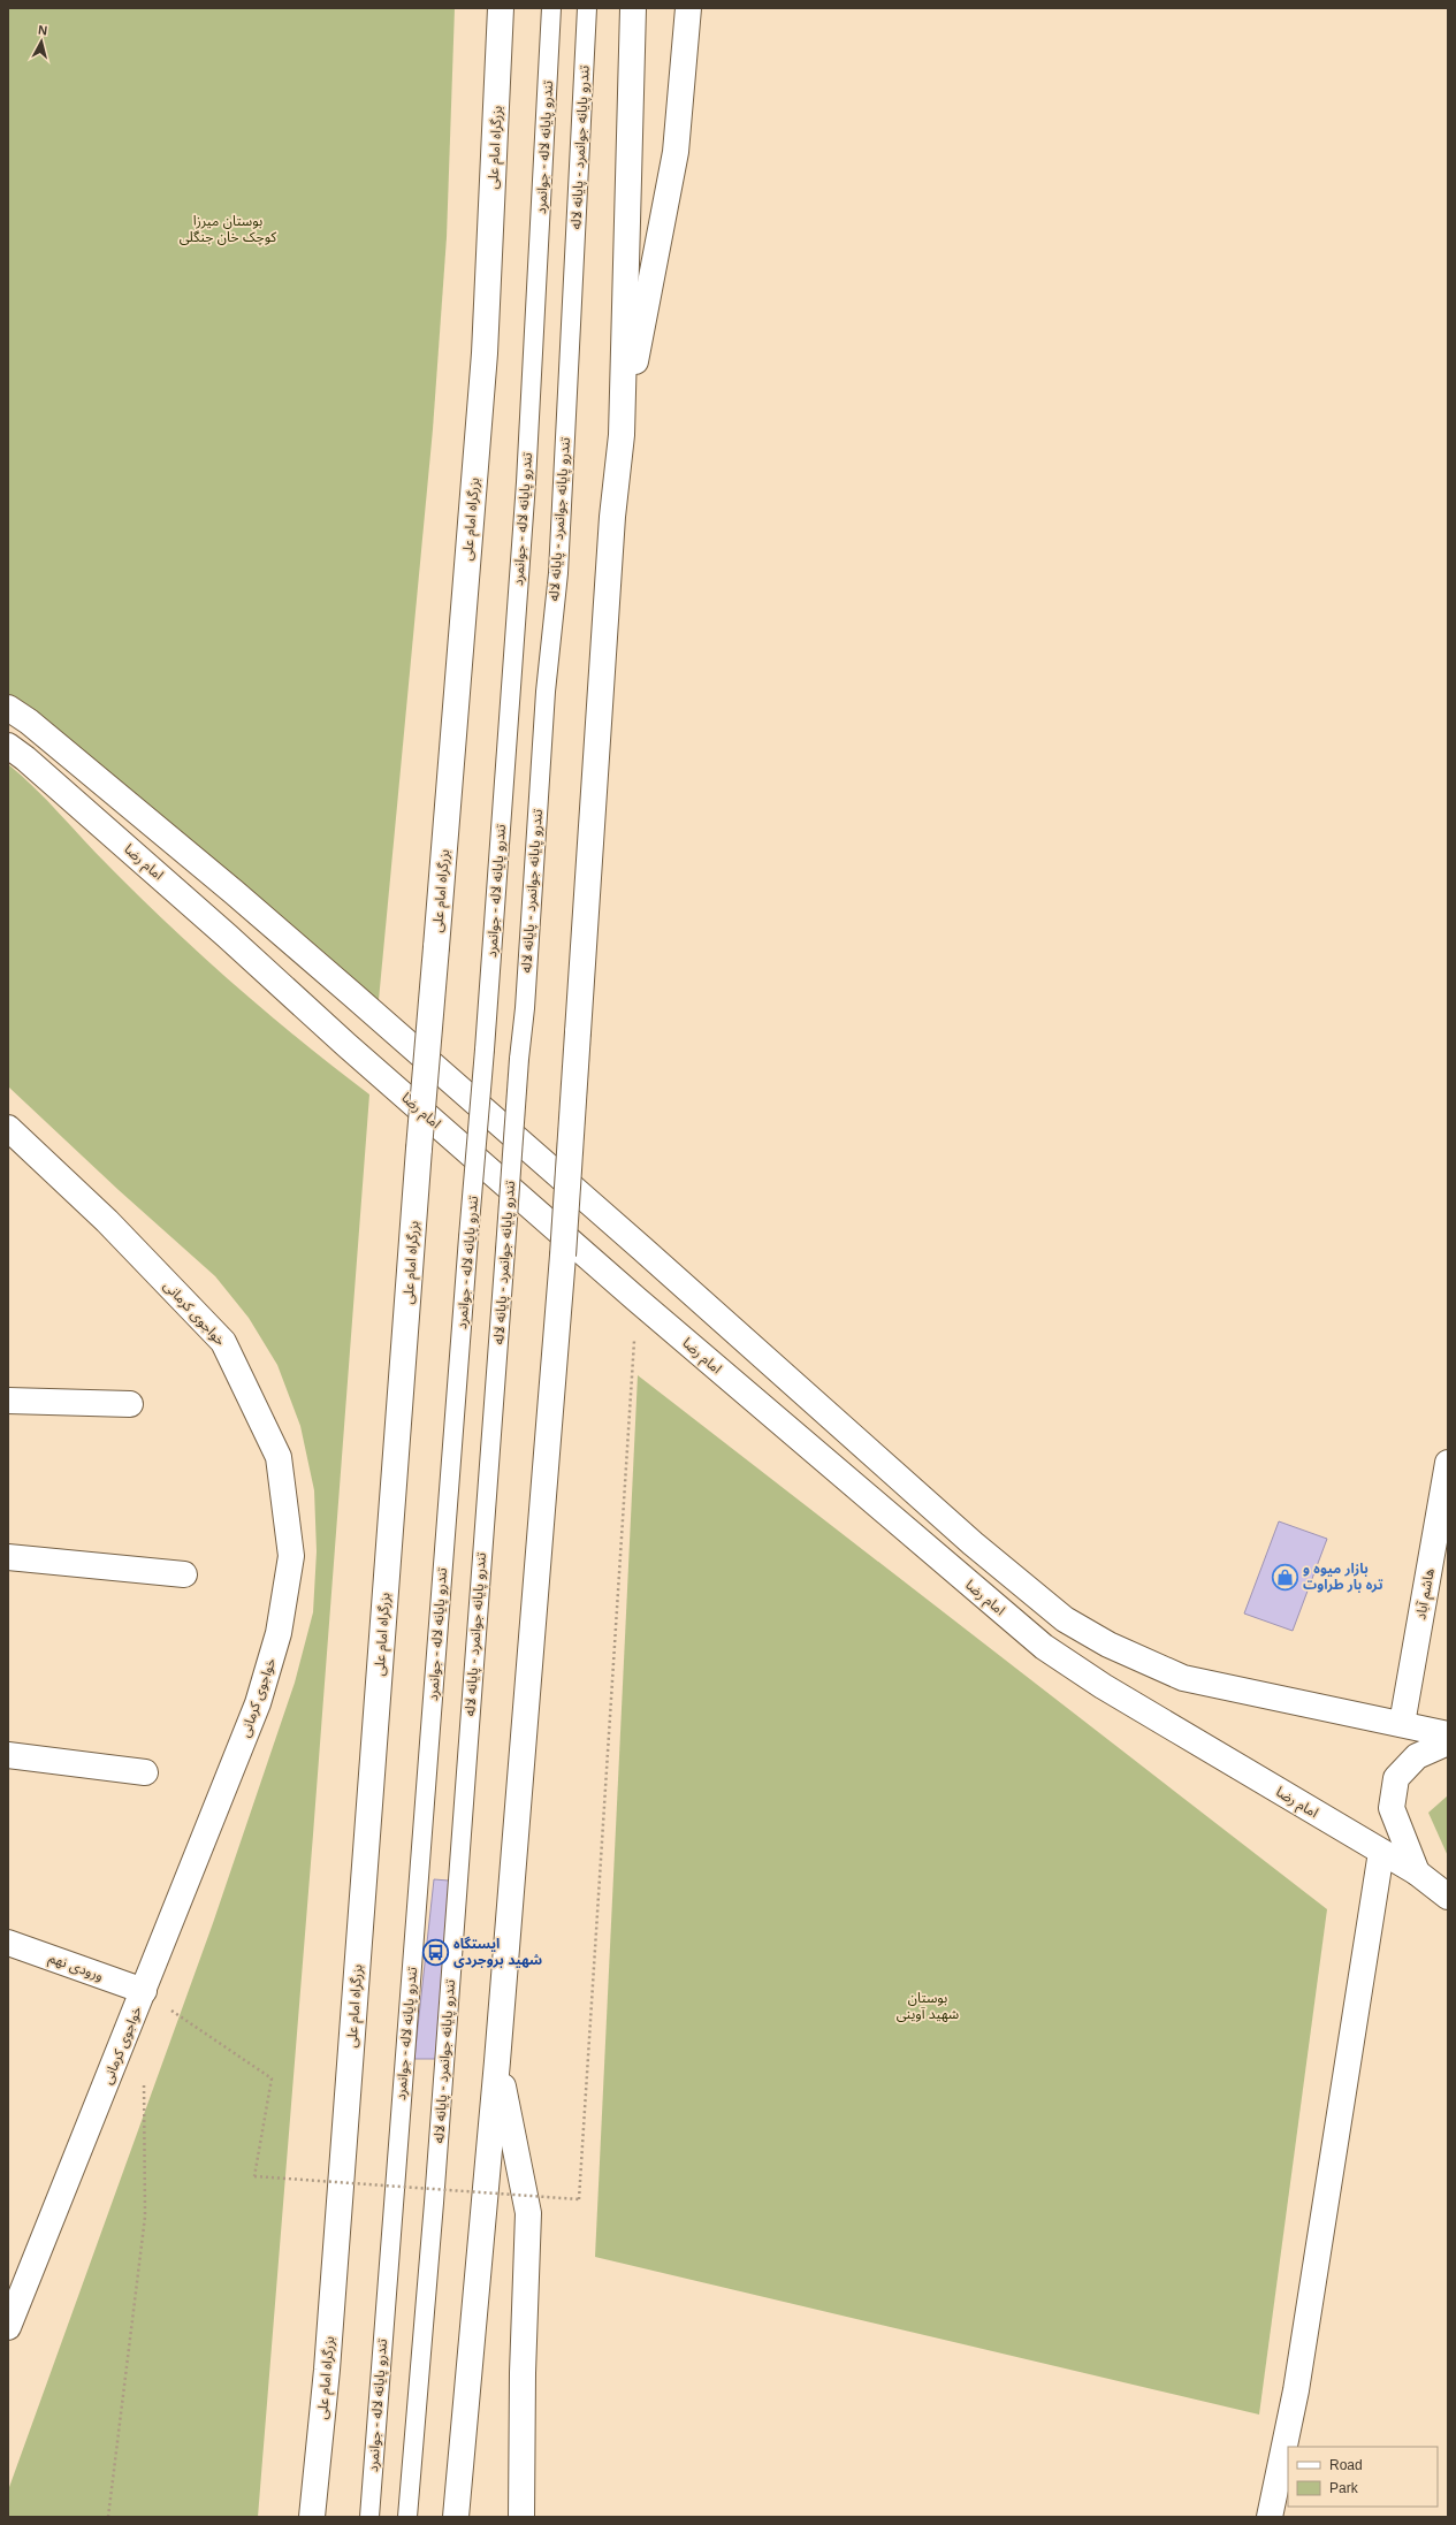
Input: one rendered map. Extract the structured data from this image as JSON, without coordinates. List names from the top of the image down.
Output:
{
  "streets": {
    "main road": [
      "بزرگراه امام علی",
      "امام رضا",
      "خواجوی کرمانی",
      "هاشم آباد",
      "ورودی نهم"
    ],
    "lane": ["تندرو پایانه لاله - جوانمرد", "تندرو پایانه جوانمرد - پایانه لاله"]
  },
  "crossings": [
    ["خواجوی کرمانی", "ورودی نهم"]
  ],
  "parks": ["بوستان میرزا کوچک خان جنگلی", "بوستان شهید آوینی"],
  "places": {
    "shop": ["بازار میوه و تره‌ بار طراوت"],
    "bus stop": ["ایستگاه شهید بروجردی"]
  },
  "legend": ["Road", "Park"],
  "north": "top"
}
